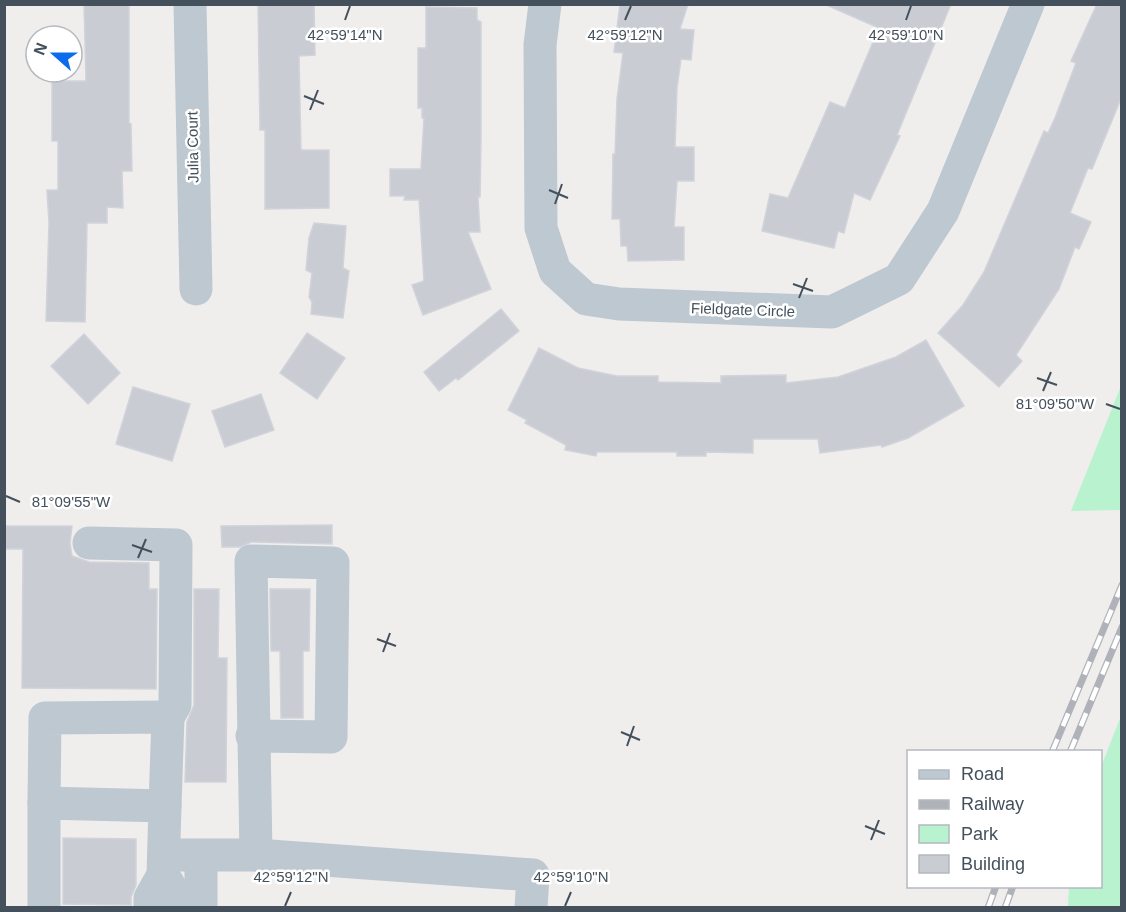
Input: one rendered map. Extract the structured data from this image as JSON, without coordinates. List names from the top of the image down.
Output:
{
  "streets": {
    "street": ["Julia Court", "Fieldgate Circle"]
  },
  "legend": [
    "Road",
    "Railway",
    "Park",
    "Building"
  ],
  "north": "left",
  "coordinates": [
    "42°59'12\"N",
    "42°59'14\"N",
    "42°59'10\"N",
    "81°09'50\"W",
    "81°09'55\"W"
  ]
}
